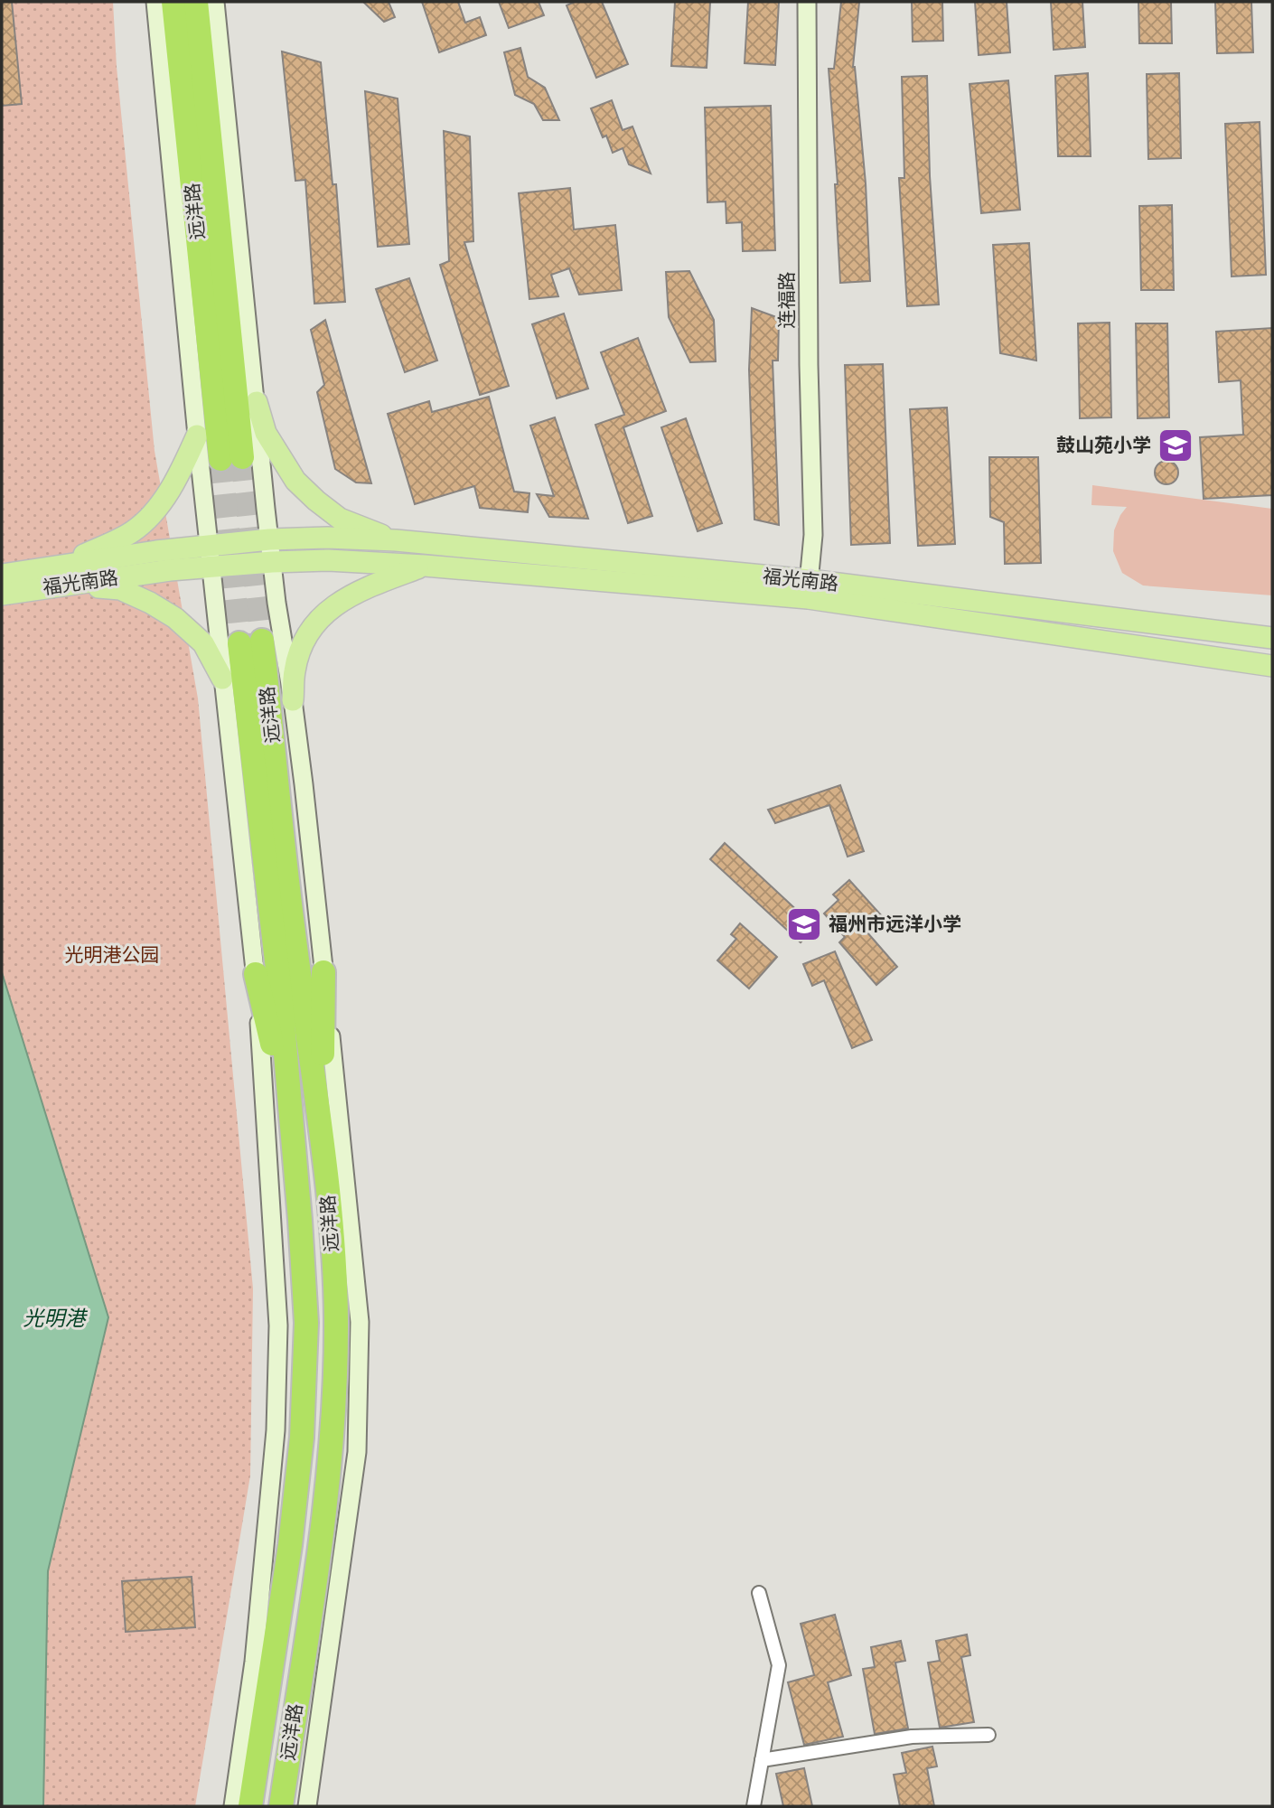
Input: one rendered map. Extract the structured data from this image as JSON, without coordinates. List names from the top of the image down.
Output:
{
  "streets": {
    "highway": ["远洋路"],
    "main road": ["连福路", "福光南路"]
  },
  "crossings": [
    ["连福路", "福光南路"]
  ],
  "water": ["光明港"],
  "parks": ["光明港公园"],
  "places": {
    "school or university": ["鼓山苑小学", "福州市远洋小学"]
  }
}
